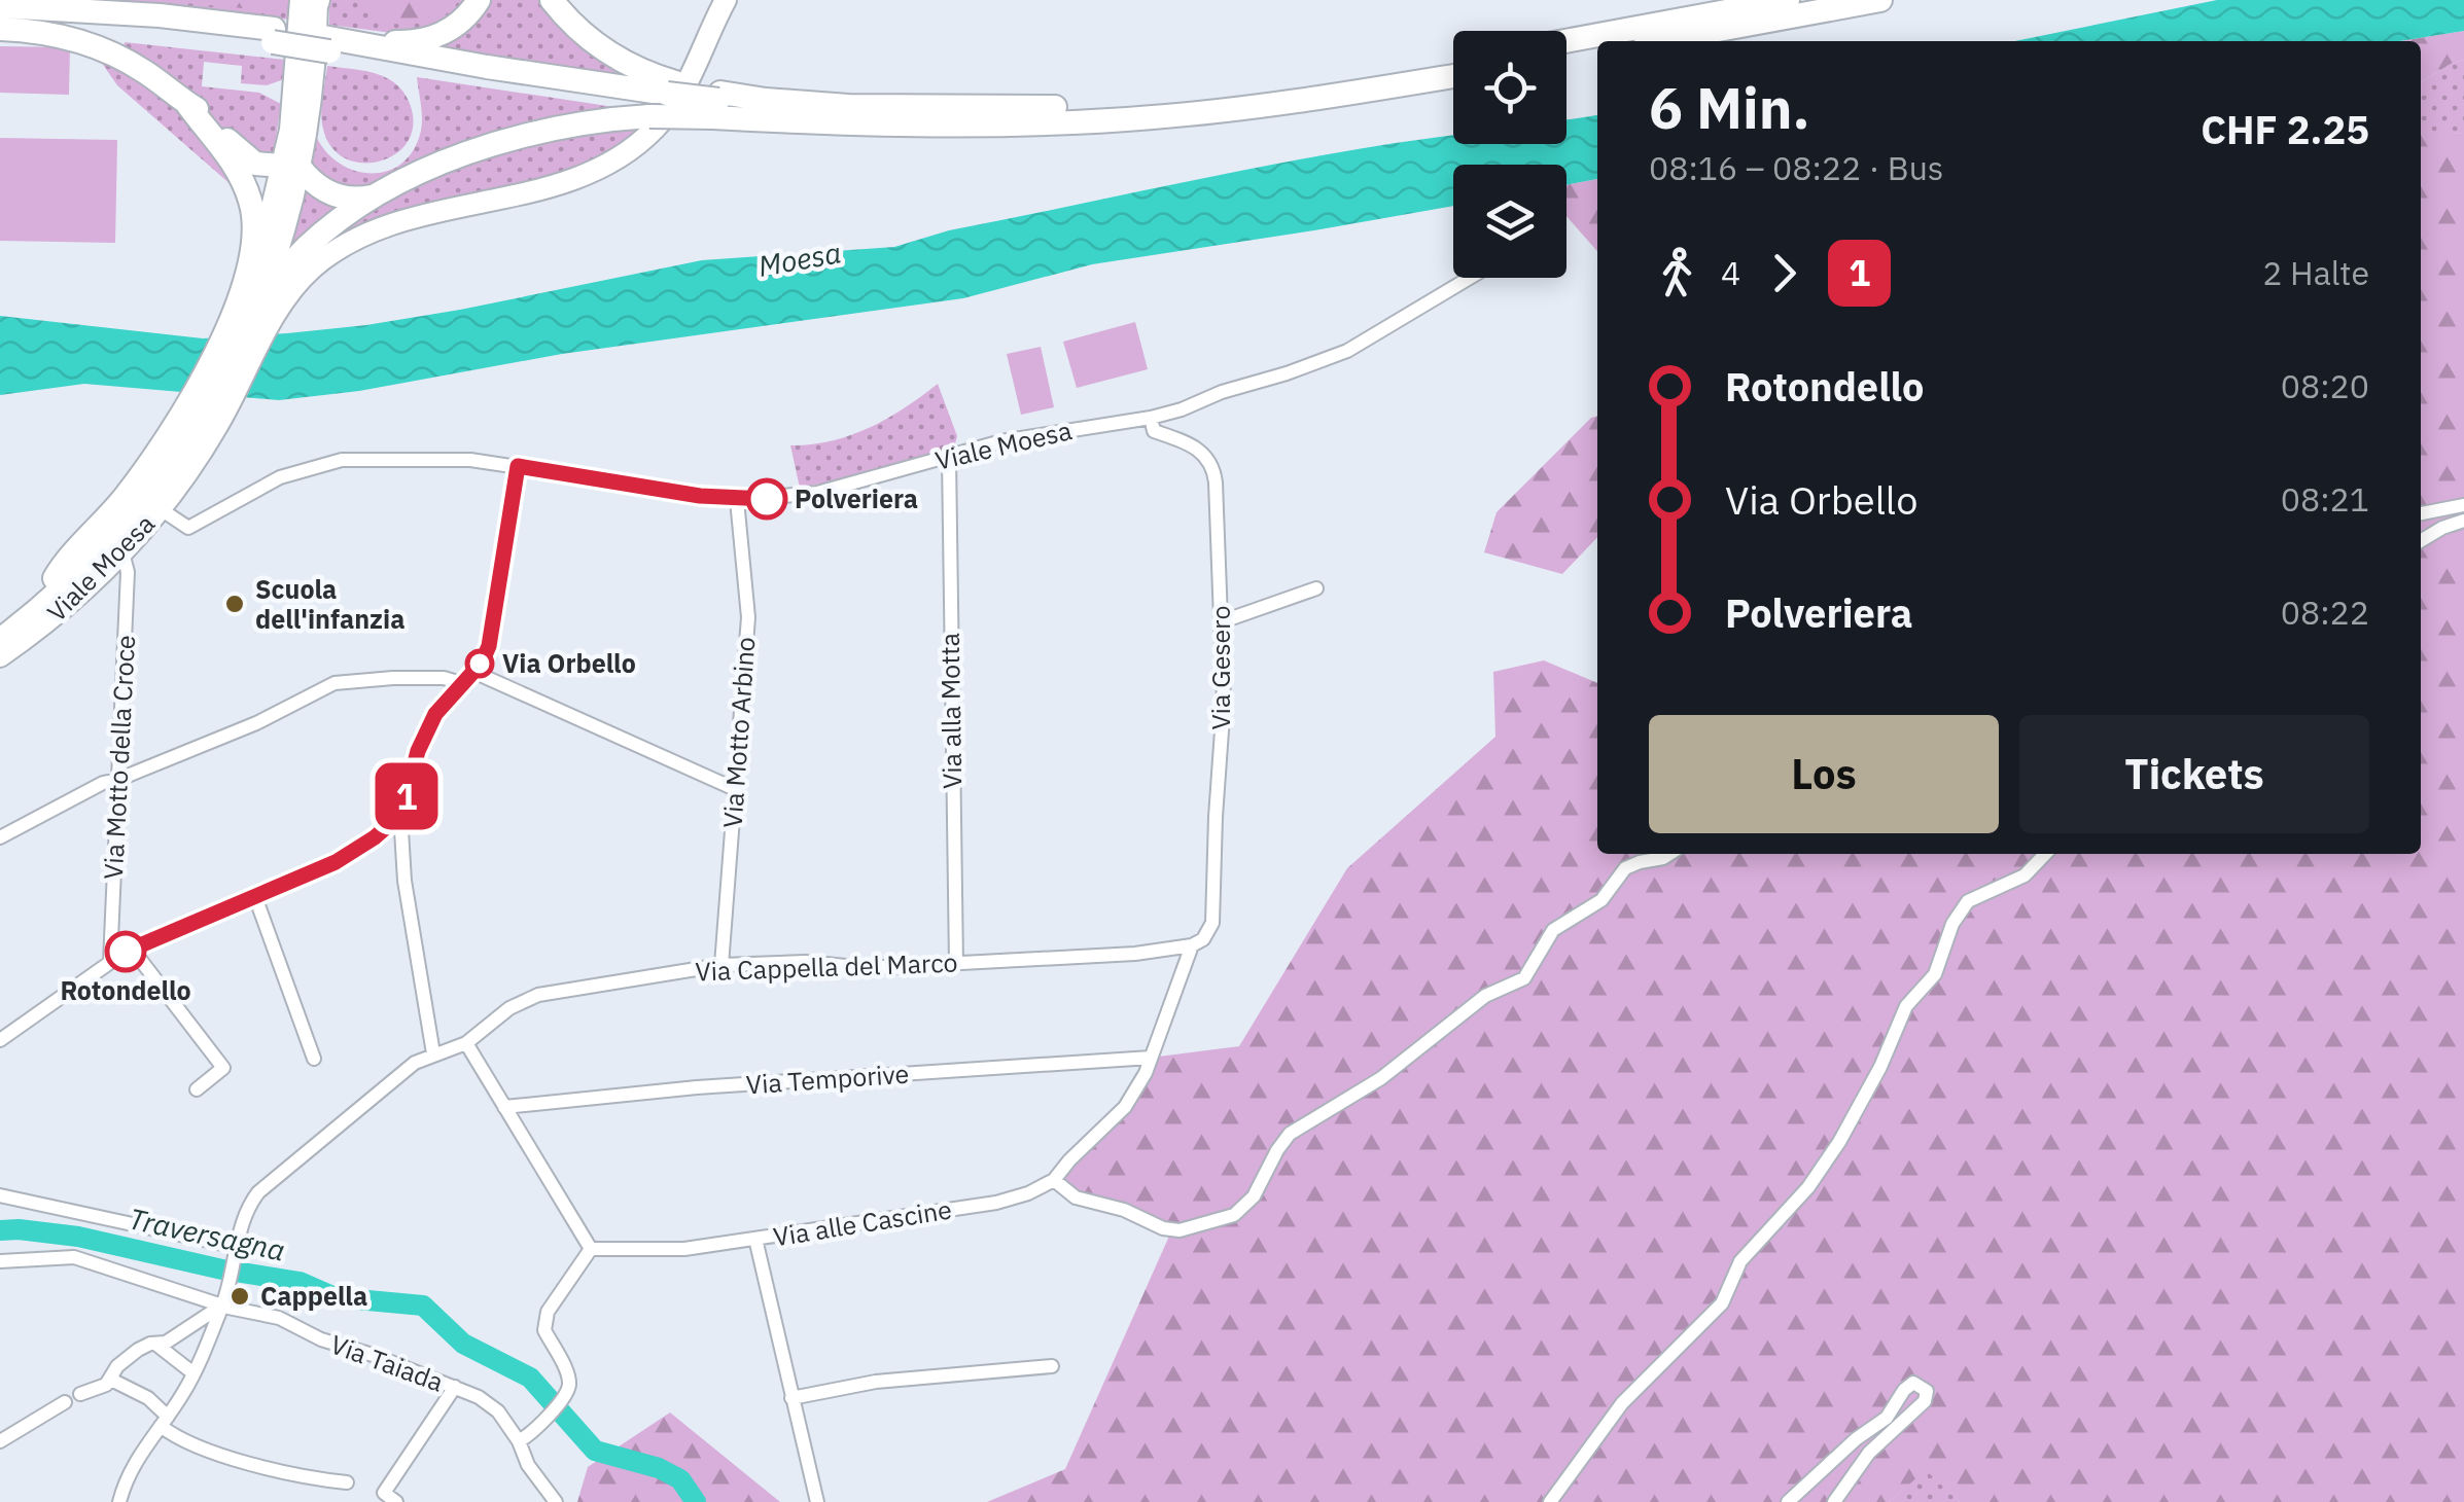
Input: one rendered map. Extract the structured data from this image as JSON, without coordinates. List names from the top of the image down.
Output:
{
  "streets": {
    "main road": ["Viale Moesa"],
    "street": [
      "Via Gesero",
      "Via alla Motta",
      "Via Motto Arbino",
      "Via Motto della Croce",
      "Via Cappella del Marco",
      "Via Temporive",
      "Via alle Cascine",
      "Via Taiada"
    ]
  },
  "crossings": [
    ["Viale Moesa", "Via Gesero"],
    ["Viale Moesa", "Via alla Motta"],
    ["Viale Moesa", "Via Motto Arbino"],
    ["Viale Moesa", "Via Motto della Croce"],
    ["Via Gesero", "Via Cappella del Marco"],
    ["Via Gesero", "Via alle Cascine"],
    ["Via alla Motta", "Via Cappella del Marco"],
    ["Via Motto Arbino", "Via Cappella del Marco"],
    ["Via Cappella del Marco", "Via alle Cascine"],
    ["Via Temporive", "Via alle Cascine"]
  ],
  "water": ["Moesa", "Traversagna"],
  "places": [
    "Polveriera",
    "Scuola dell'infanzia",
    "Via Orbello",
    "Rotondello",
    "Cappella"
  ],
  "lines": ["bus line 1"],
  "page": {
    "on_map": "1",
    "heading": ["6 Min.", "08:16 – 08:22 · Bus", "CHF 2.25"],
    "legs": ["4", "1", "2 Halte"],
    "list": [
      {
        "name": "Rotondello",
        "value": "08:20"
      },
      {
        "name": "Via Orbello",
        "value": "08:21"
      },
      {
        "name": "Polveriera",
        "value": "08:22"
      }
    ],
    "buttons": ["Los", "Tickets"]
  }
}
